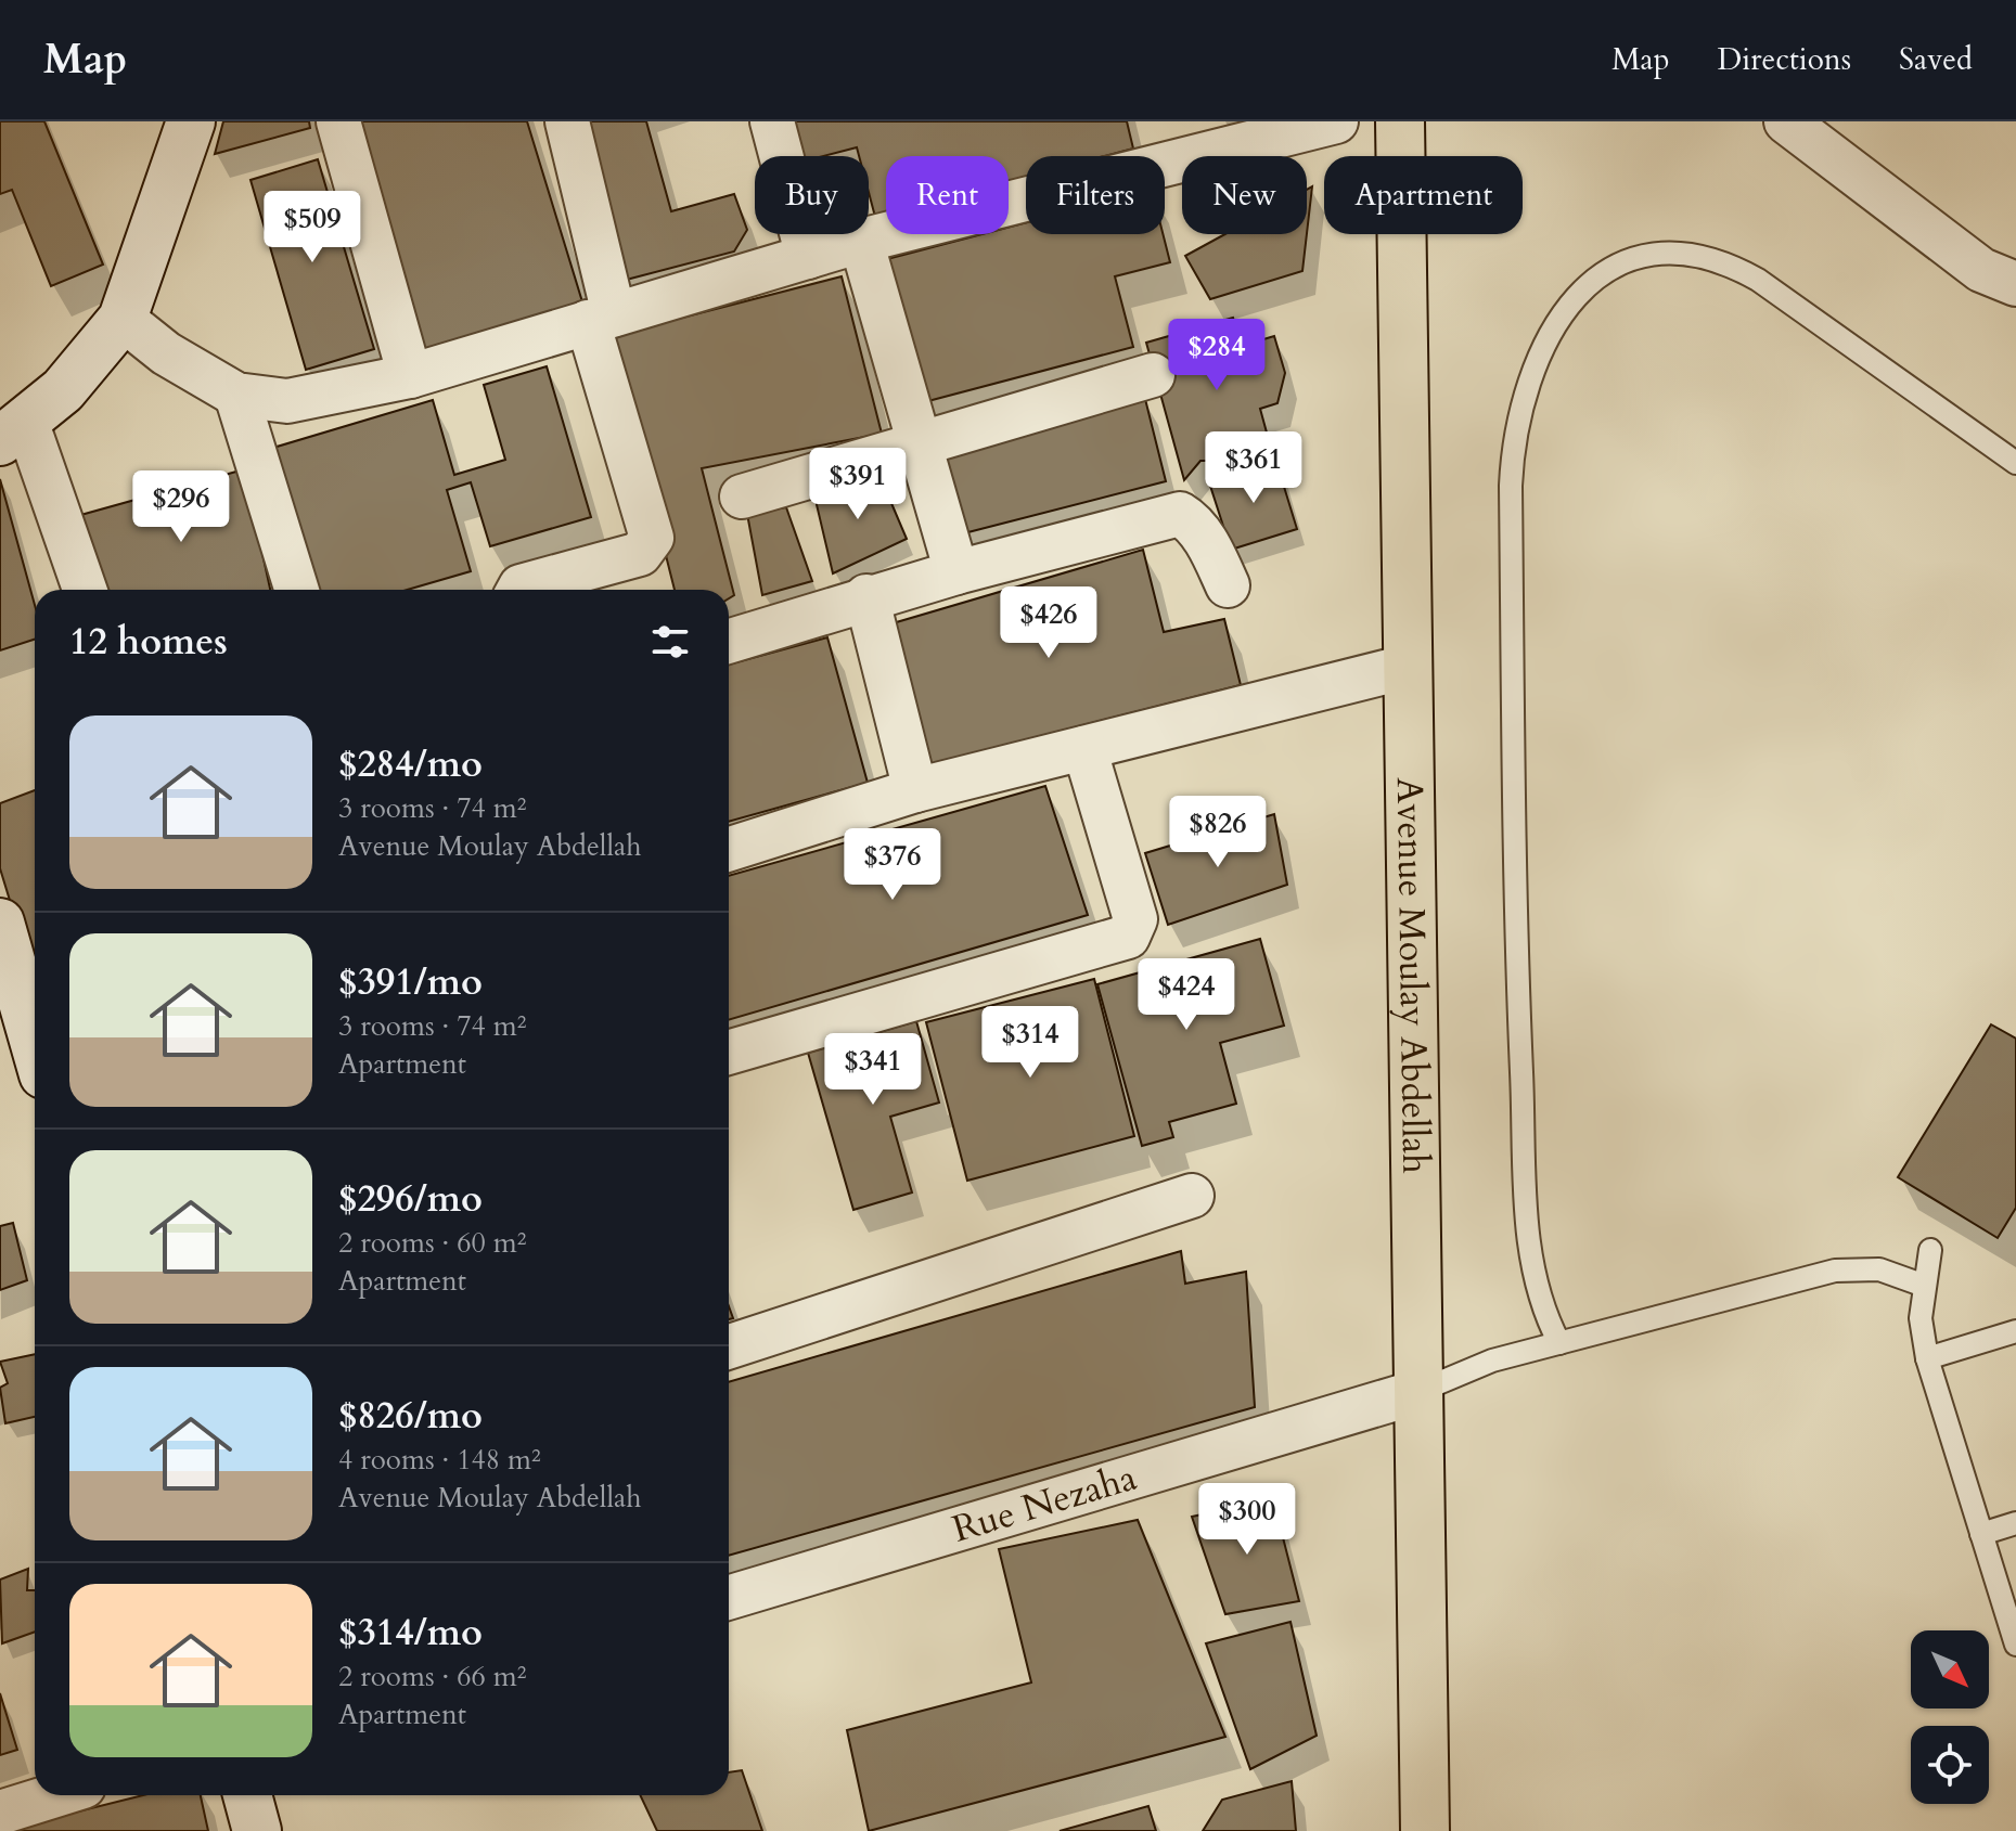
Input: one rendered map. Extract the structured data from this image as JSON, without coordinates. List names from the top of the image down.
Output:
{
  "streets": {
    "main road": ["Avenue Moulay Abdellah"],
    "street": ["Rue Nezaha"]
  },
  "crossings": [
    ["Avenue Moulay Abdellah", "Rue Nezaha"]
  ],
  "north": "bottom right",
  "page": {
    "header": "Map",
    "nav": ["Map", "Directions", "Saved"],
    "chip": [
      "Buy",
      "Rent",
      "Filters",
      "New",
      "Apartment"
    ],
    "price": [
      "$509",
      "$284",
      "$361",
      "$391",
      "$296",
      "$426",
      "$826",
      "$376",
      "$424",
      "$314",
      "$341",
      "$300"
    ],
    "heading": "12 homes",
    "list": [
      {
        "name": "$284/mo",
        "note": "3 rooms · 74 m² · Avenue Moulay Abdellah"
      },
      {
        "name": "$391/mo",
        "note": "3 rooms · 74 m² · Apartment"
      },
      {
        "name": "$296/mo",
        "note": "2 rooms · 60 m² · Apartment"
      },
      {
        "name": "$826/mo",
        "note": "4 rooms · 148 m² · Avenue Moulay Abdellah"
      },
      {
        "name": "$314/mo",
        "note": "2 rooms · 66 m² · Apartment"
      }
    ]
  }
}
